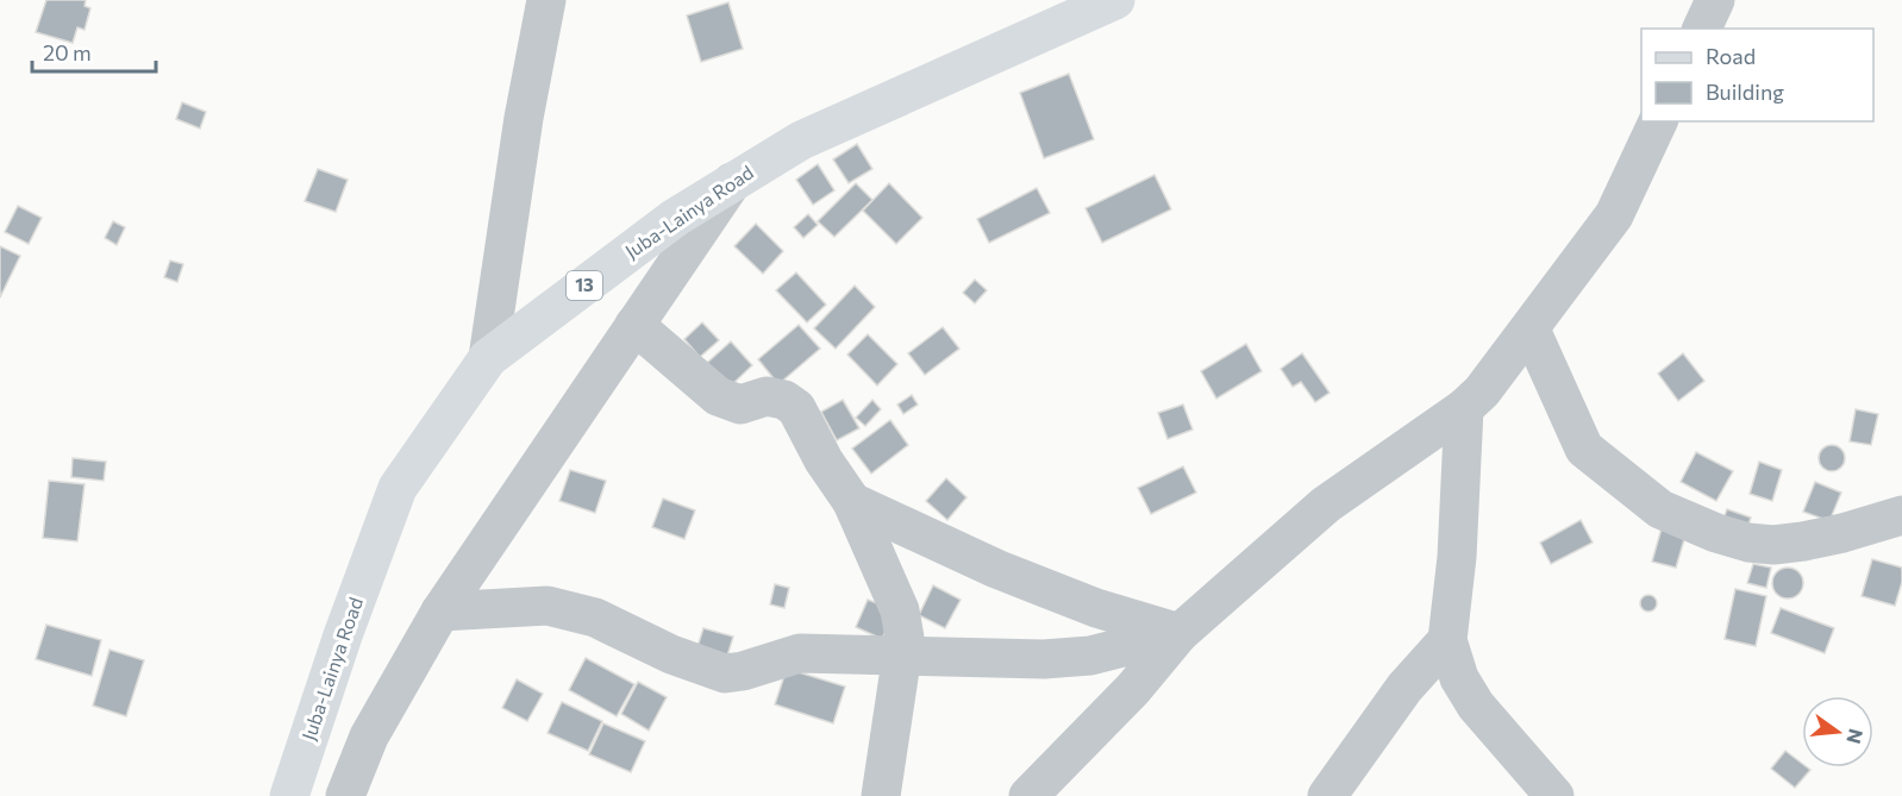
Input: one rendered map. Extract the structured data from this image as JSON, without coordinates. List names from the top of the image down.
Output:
{
  "streets": {
    "main road": ["Juba-Lainya Road", "13"]
  },
  "legend": ["Road", "Building"],
  "scale_bar": "20 m",
  "north": "right"
}
